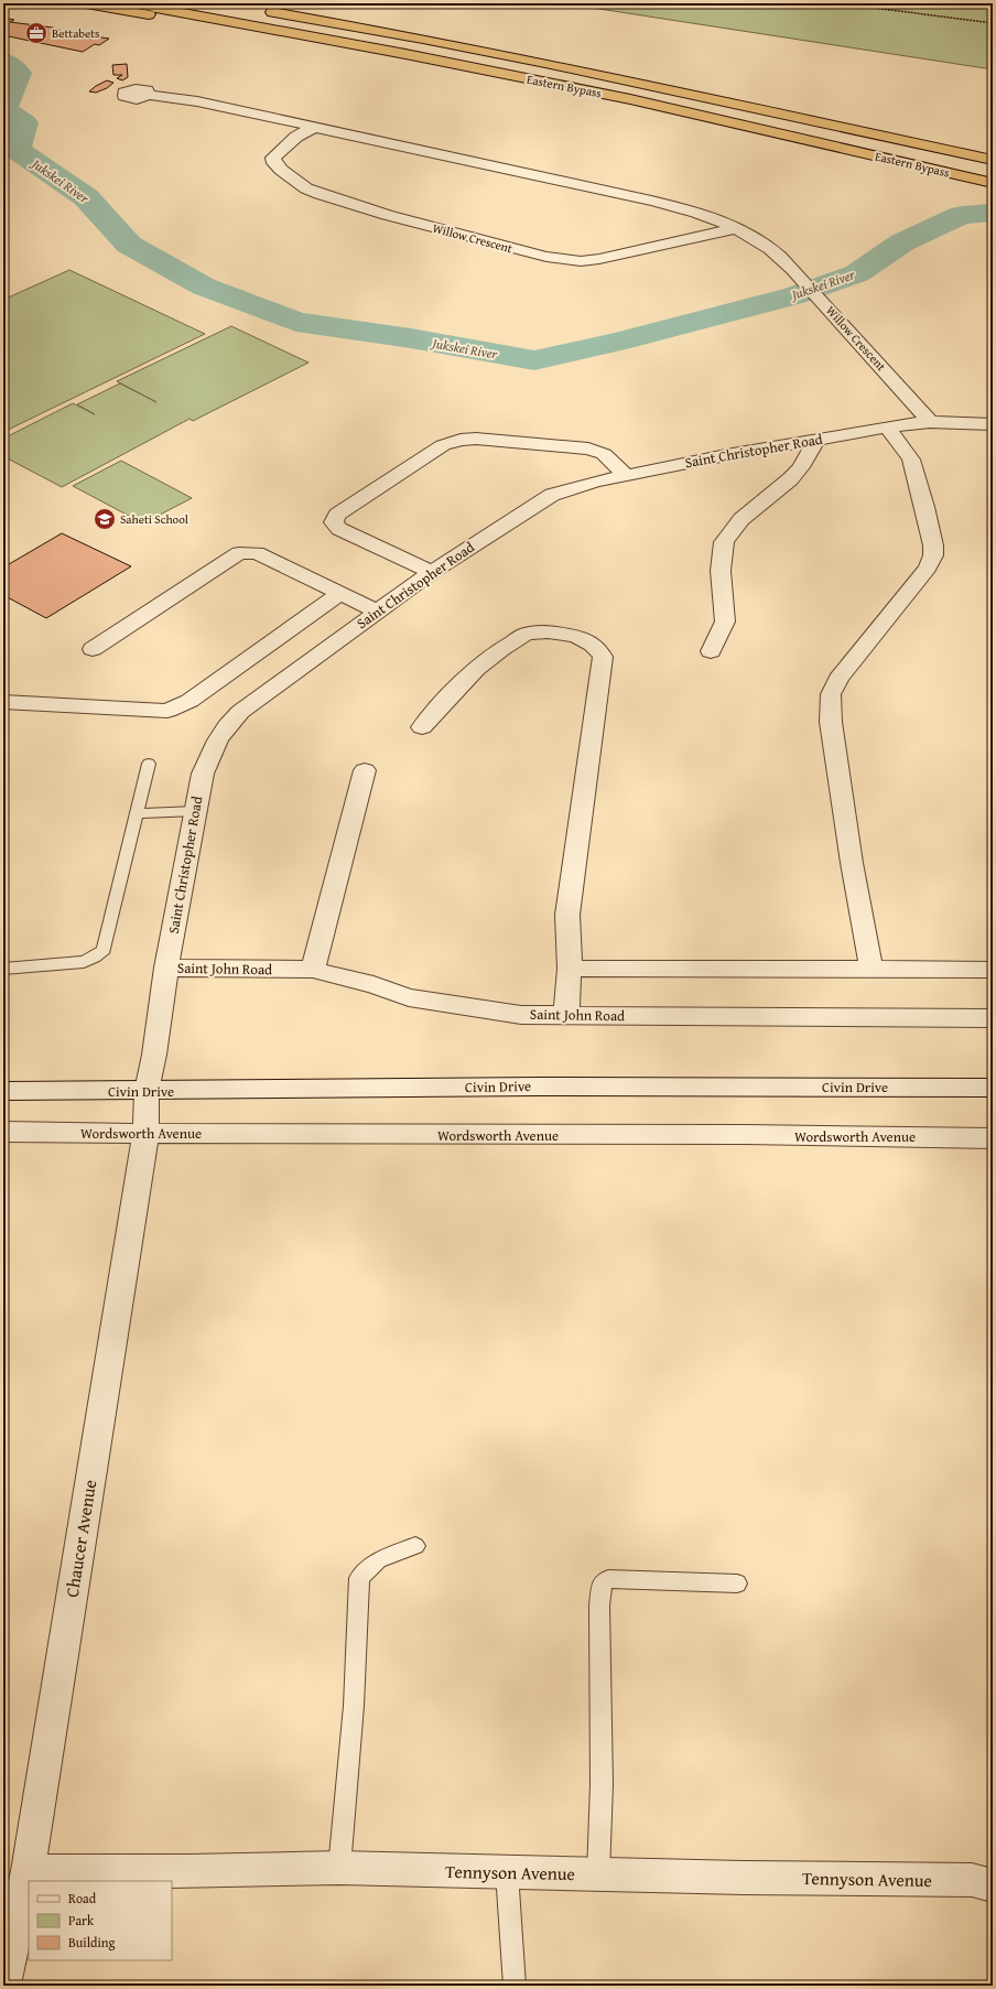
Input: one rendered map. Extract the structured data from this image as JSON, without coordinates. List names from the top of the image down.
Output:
{
  "streets": {
    "highway": ["Eastern Bypass"],
    "street": [
      "Willow Crescent",
      "Saint Christopher Road",
      "Saint John Road",
      "Civin Drive",
      "Wordsworth Avenue",
      "Chaucer Avenue",
      "Tennyson Avenue"
    ]
  },
  "crossings": [
    ["Willow Crescent", "Saint Christopher Road"],
    ["Saint Christopher Road", "Saint John Road"],
    ["Saint Christopher Road", "Civin Drive"],
    ["Saint Christopher Road", "Chaucer Avenue"],
    ["Civin Drive", "Chaucer Avenue"],
    ["Wordsworth Avenue", "Chaucer Avenue"],
    ["Chaucer Avenue", "Tennyson Avenue"]
  ],
  "water": ["Jukskei River"],
  "places": {
    "office": ["Bettabets"],
    "school or university": ["Saheti School"]
  },
  "legend": ["Road", "Park", "Building"]
}
